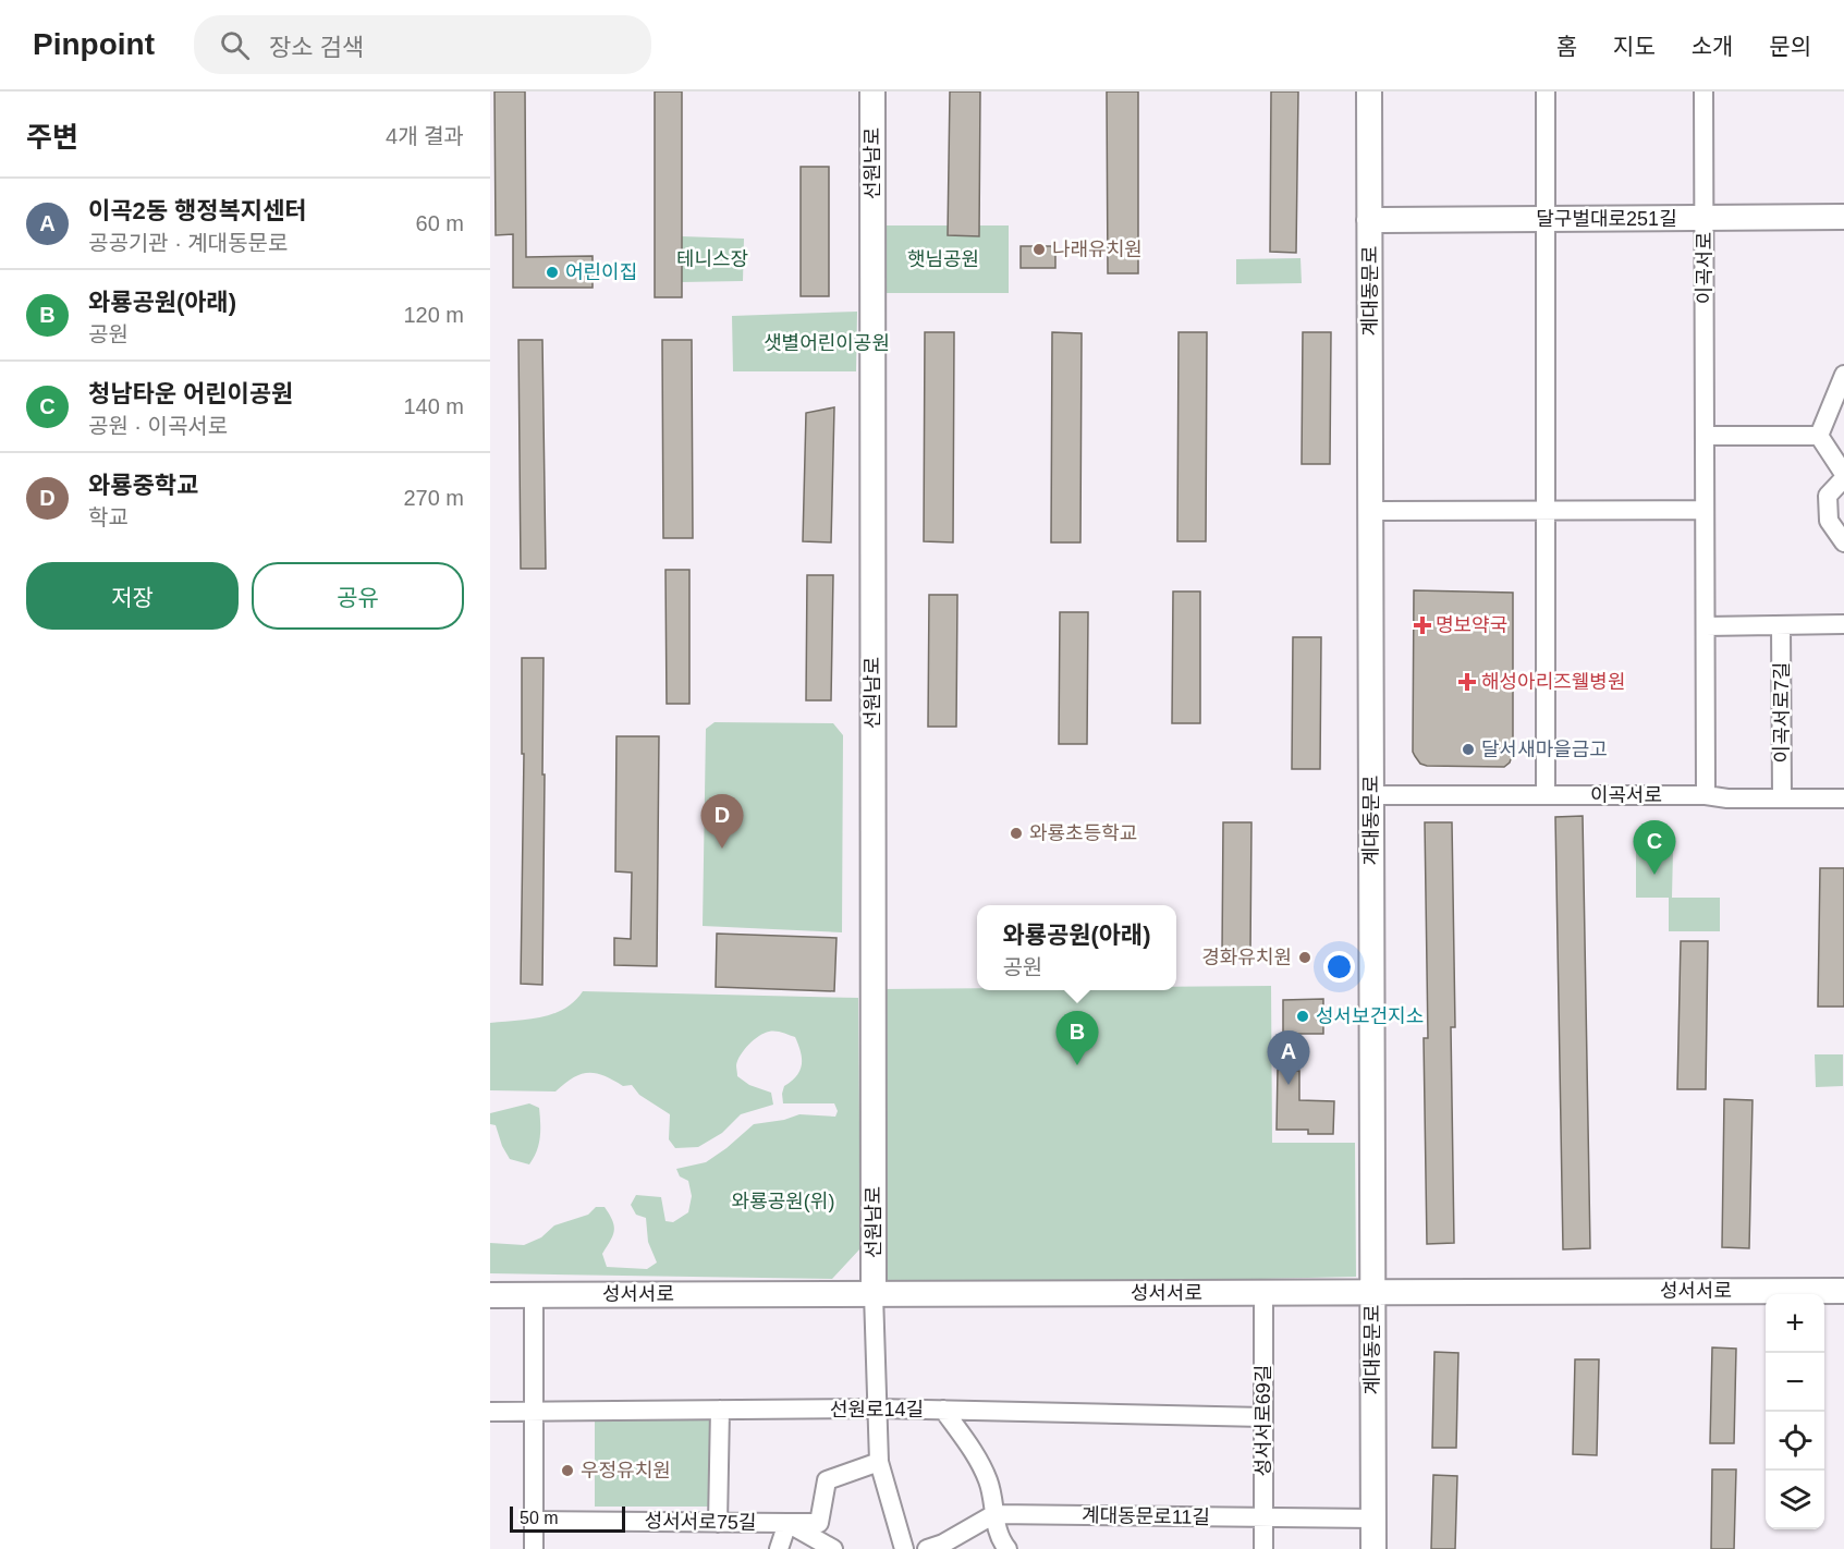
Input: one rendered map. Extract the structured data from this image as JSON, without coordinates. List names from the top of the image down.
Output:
{
  "streets": {
    "main road": [
      "선원남로",
      "달구벌대로251길",
      "계대동문로",
      "성서서로"
    ],
    "street": [
      "이곡서로",
      "이곡서로7길",
      "선원로14길",
      "성서서로69길",
      "계대동문로11길",
      "성서서로75길"
    ]
  },
  "crossings": [
    ["선원남로", "성서서로"],
    ["달구벌대로251길", "이곡서로"],
    ["달구벌대로251길", "계대동문로"],
    ["이곡서로", "계대동문로"],
    ["계대동문로", "성서서로"],
    ["계대동문로", "계대동문로11길"],
    ["성서서로", "성서서로69길"],
    ["선원로14길", "성서서로69길"],
    ["성서서로69길", "계대동문로11길"]
  ],
  "parks": [
    "테니스장",
    "햇님공원",
    "샛별어린이공원",
    "와룡공원(위)"
  ],
  "places": {
    "other": [
      "나래유치원",
      "어린이집",
      "달서새마을금고",
      "와룡초등학교",
      "경화유치원",
      "성서보건지소",
      "우정유치원"
    ],
    "health": ["명보약국", "해성아리즈웰병원"]
  },
  "scale_bar": "50 m",
  "page": {
    "header": "Pinpoint",
    "search": "장소 검색",
    "nav": [
      "홈",
      "지도",
      "소개",
      "문의"
    ],
    "heading": ["주변", "4개 결과"],
    "list": [
      {
        "mark": "A",
        "name": "이곡2동 행정복지센터",
        "note": "공공기관 · 계대동문로",
        "value": "60 m"
      },
      {
        "mark": "B",
        "name": "와룡공원(아래)",
        "note": "공원",
        "value": "120 m"
      },
      {
        "mark": "C",
        "name": "청남타운 어린이공원",
        "note": "공원 · 이곡서로",
        "value": "140 m"
      },
      {
        "mark": "D",
        "name": "와룡중학교",
        "note": "학교",
        "value": "270 m"
      }
    ],
    "buttons": ["저장", "공유"],
    "pins": [
      "D",
      "C",
      "B",
      "A"
    ],
    "popup": ["와룡공원(아래)", "공원"],
    "map_buttons": ["+", "−"],
    "scale": "50 m"
  }
}
